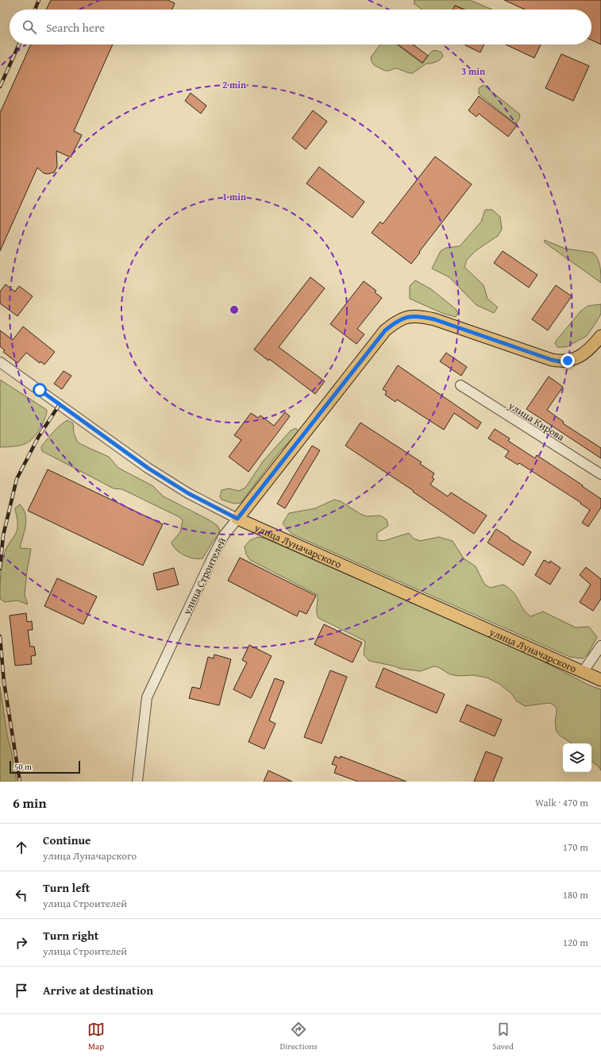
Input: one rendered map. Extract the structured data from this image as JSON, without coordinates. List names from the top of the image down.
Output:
{
  "streets": {
    "main road": ["улица Луначарского", "улица Строителей"],
    "street": ["улица Кирова"]
  },
  "crossings": [
    ["улица Луначарского", "улица Строителей"]
  ],
  "scale_bar": "50 m",
  "page": {
    "search": "Search here",
    "scale": "50 m",
    "heading": ["6 min", "Walk · 470 m"],
    "list": [
      ["Continue", "улица Луначарского", "170 m"],
      ["Turn left", "улица Строителей", "180 m"],
      ["Turn right", "улица Строителей", "120 m"],
      "Arrive at destination"
    ],
    "nav": ["Map", "Directions", "Saved"]
  },
  "rings": ["3 min", "2 min", "1 min"]
}
